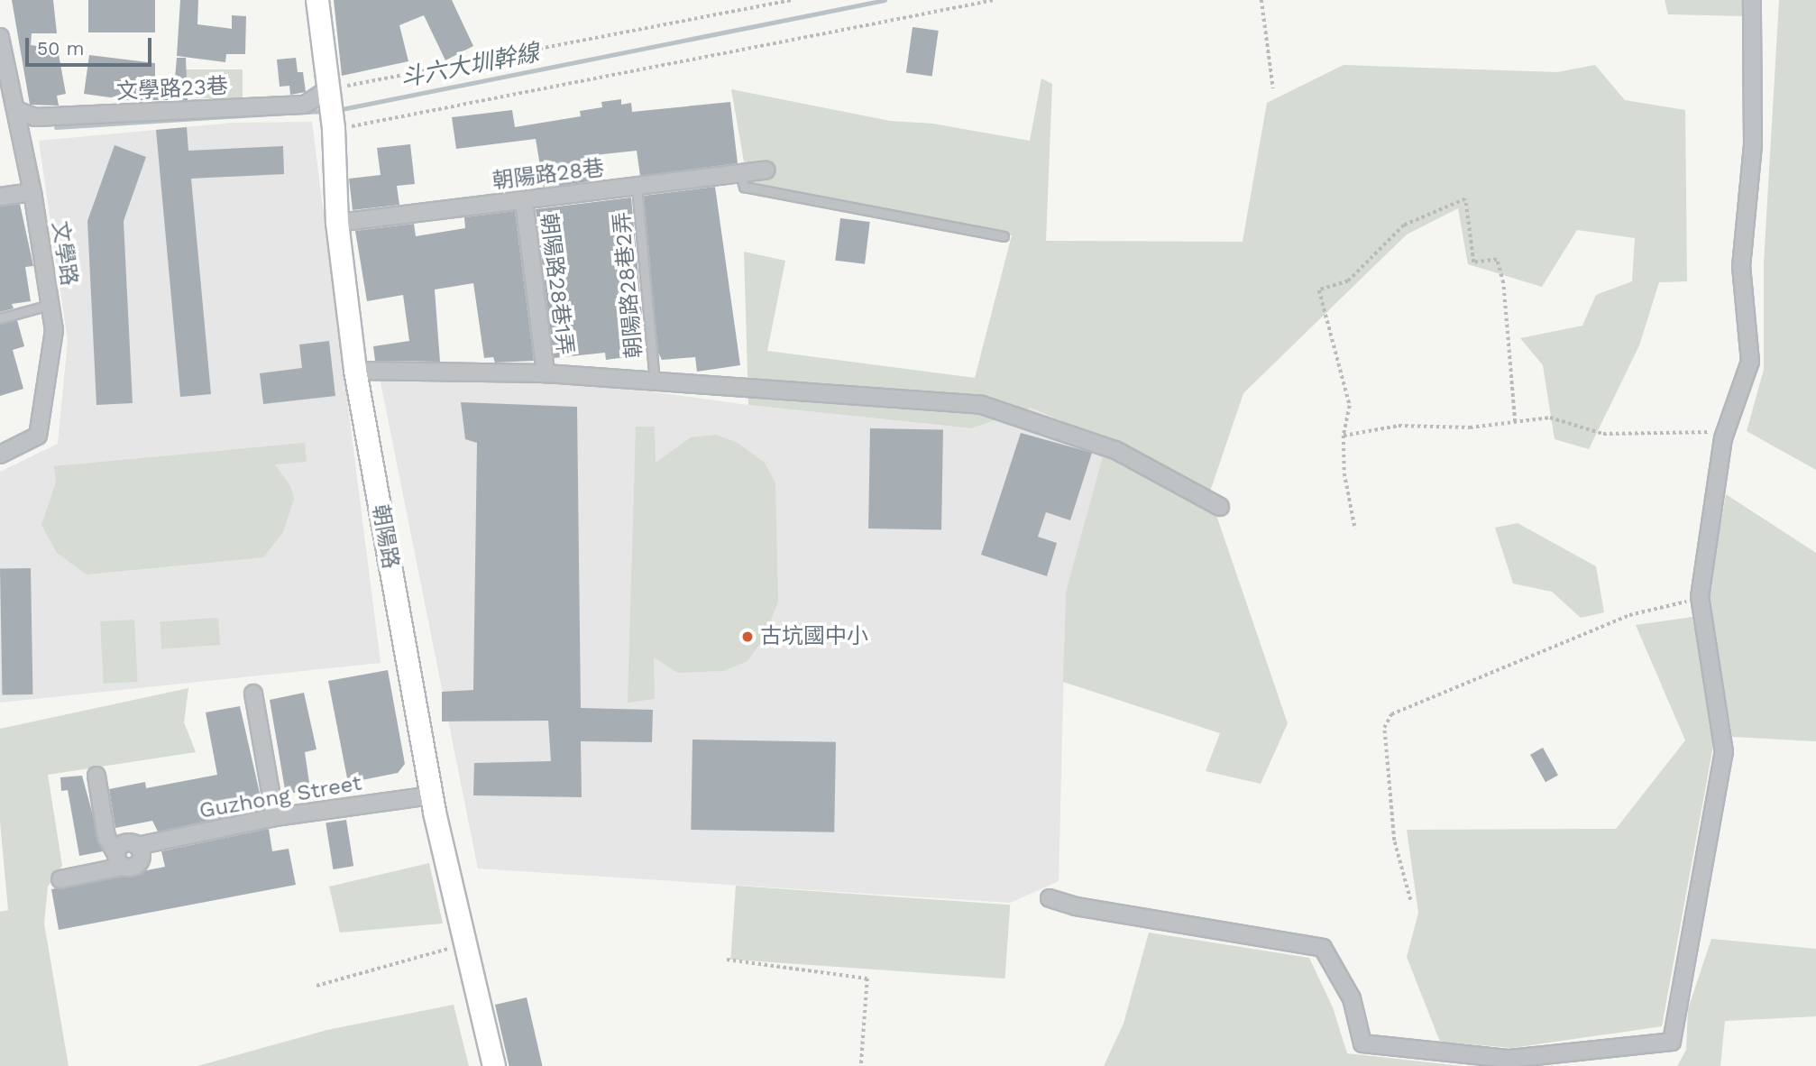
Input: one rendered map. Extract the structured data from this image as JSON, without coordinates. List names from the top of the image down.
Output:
{
  "streets": {
    "main road": ["朝陽路"],
    "street": [
      "文學路23巷",
      "朝陽路28巷",
      "文學路",
      "朝陽路28巷1弄",
      "Guzhong Street"
    ],
    "lane": ["朝陽路28巷2弄"]
  },
  "crossings": [
    ["文學路23巷", "文學路"],
    ["文學路23巷", "朝陽路"],
    ["朝陽路28巷", "朝陽路28巷1弄"],
    ["朝陽路28巷", "朝陽路28巷2弄"],
    ["朝陽路28巷", "朝陽路"],
    ["朝陽路", "Guzhong Street"]
  ],
  "water": ["斗六大圳幹線"],
  "places": ["古坑國中小"],
  "scale_bar": "50 m"
}
